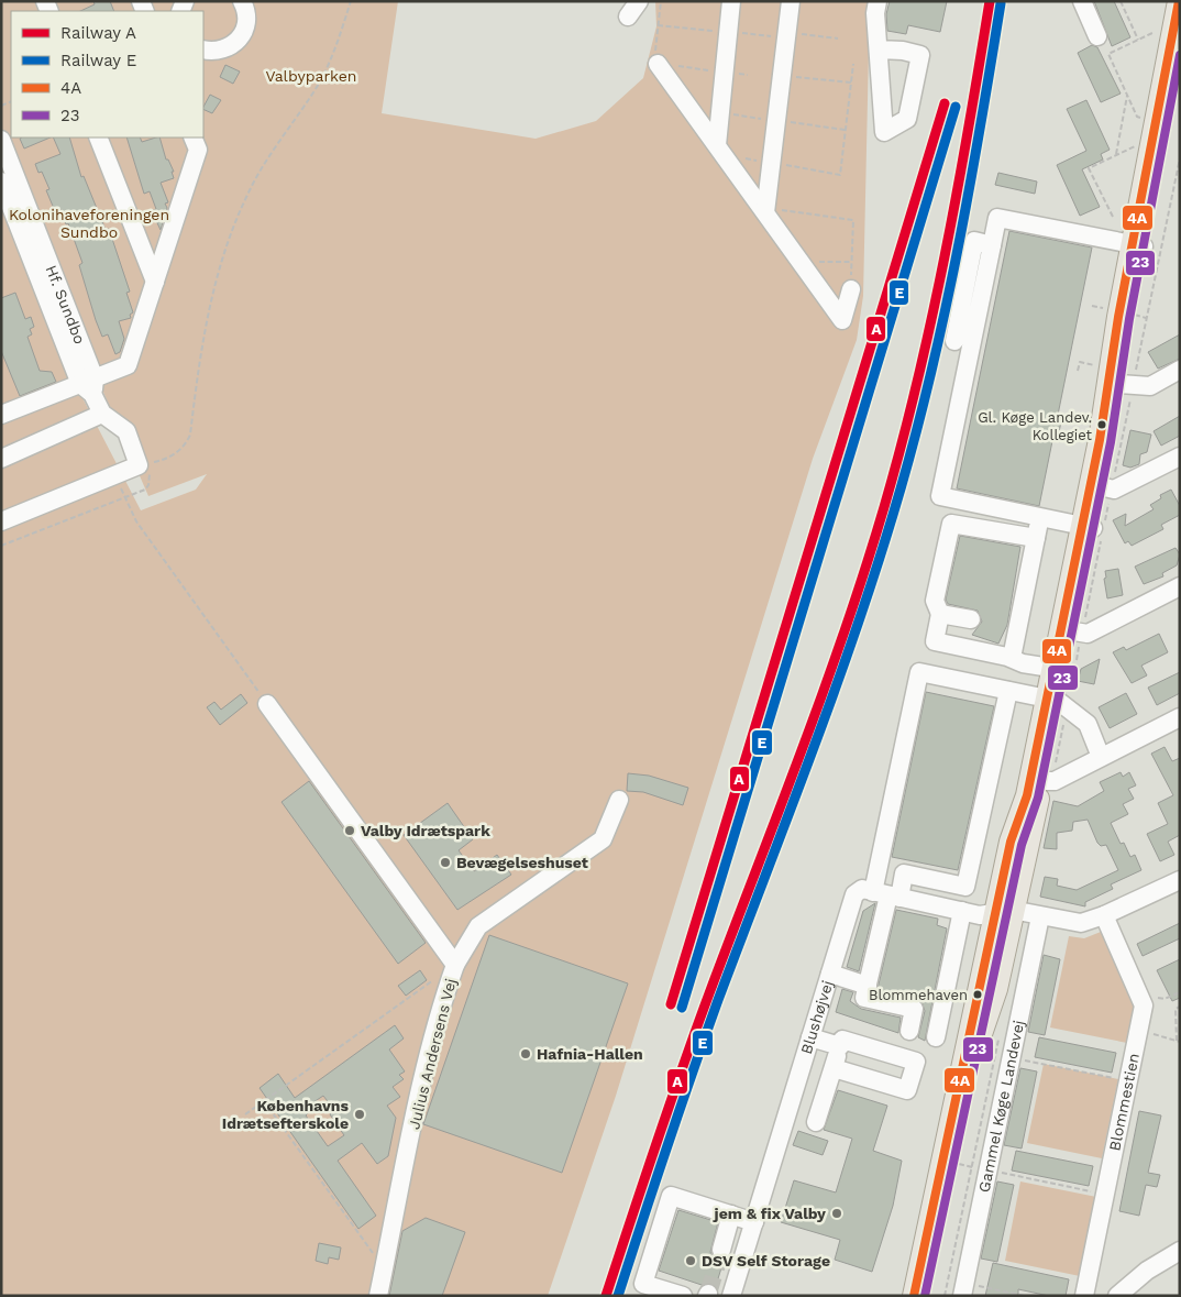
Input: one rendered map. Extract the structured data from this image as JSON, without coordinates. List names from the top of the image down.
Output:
{
  "streets": {
    "main road": ["Gammel Køge Landevej"],
    "street": [
      "Hf. Sundbo",
      "Blushøjvej",
      "Julius Andersens Vej",
      "Blommestien"
    ]
  },
  "parks": ["Valbyparken", "Kolonihaveforeningen Sundbo"],
  "places": [
    "Gl. Køge Landev. Kollegiet",
    "Valby Idrætspark",
    "Bevægelseshuset",
    "Blommehaven",
    "Hafnia-Hallen",
    "Københavns Idrætsefterskole",
    "jem & fix Valby",
    "DSV Self Storage"
  ],
  "lines": [
    "rail line A",
    "transit line 4A",
    "rail line E",
    "transit line 23"
  ],
  "legend": [
    "Railway A",
    "Railway E",
    "4A",
    "23"
  ]
}
